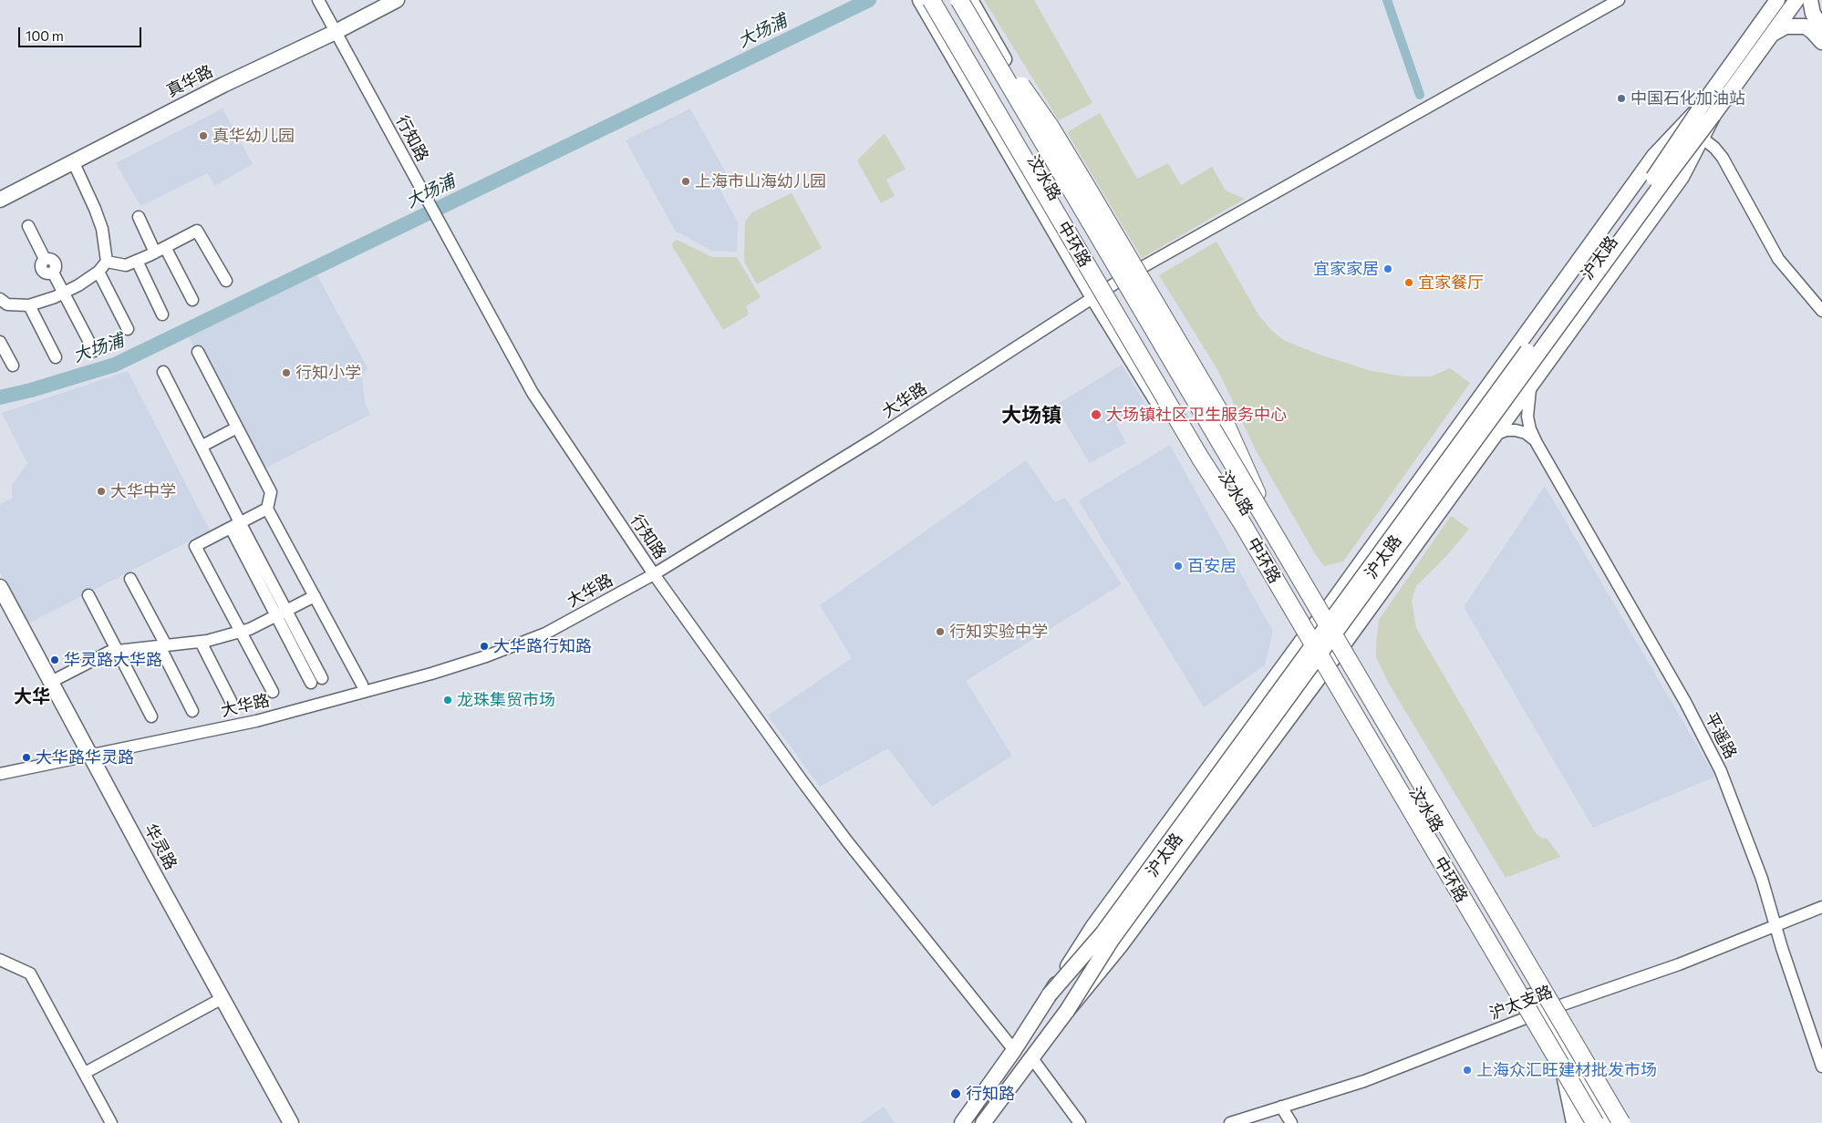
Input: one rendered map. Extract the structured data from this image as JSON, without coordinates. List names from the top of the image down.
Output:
{
  "streets": {
    "highway": ["中环路"],
    "main road": [
      "真华路",
      "汶水路",
      "沪太路",
      "华灵路"
    ],
    "street": [
      "行知路",
      "大华路",
      "平遥路",
      "沪太支路"
    ]
  },
  "crossings": [
    ["真华路", "行知路"],
    ["行知路", "沪太路"],
    ["行知路", "大华路"],
    ["汶水路", "中环路"],
    ["汶水路", "沪太路"],
    ["汶水路", "大华路"],
    ["汶水路", "沪太支路"],
    ["沪太路", "平遥路"],
    ["大华路", "华灵路"],
    ["平遥路", "沪太支路"]
  ],
  "districts": ["大场镇", "大华"],
  "water": ["大场浦"],
  "places": [
    "中国石化加油站",
    "真华幼儿园",
    "上海市山海幼儿园",
    "宜家家居",
    "宜家餐厅",
    "行知小学",
    "大场镇社区卫生服务中心",
    "大华中学",
    "百安居",
    "行知实验中学",
    "大华路行知路",
    "华灵路大华路",
    "龙珠集贸市场",
    "大华路华灵路",
    "上海众汇旺建材批发市场",
    "行知路"
  ],
  "scale_bar": "100 m"
}
